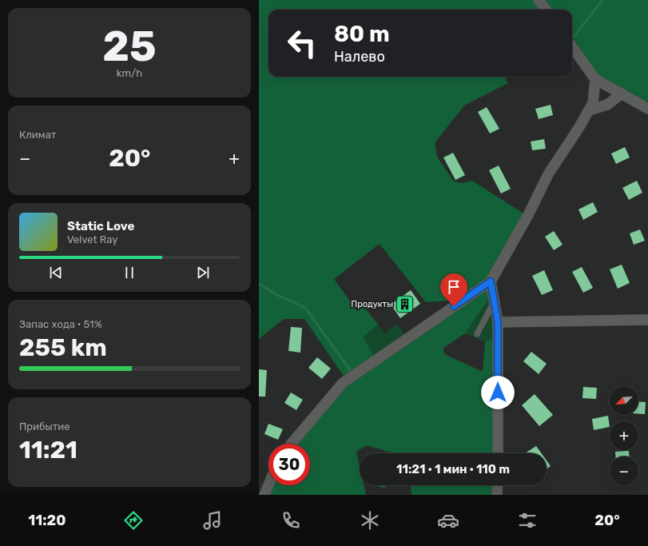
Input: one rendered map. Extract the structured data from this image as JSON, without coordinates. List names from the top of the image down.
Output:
{
  "places": {
    "building": ["Продукты"]
  },
  "north": "bottom left",
  "page": {
    "tile": [
      ["25", "km/h"],
      "Климат",
      ["Запас хода · 51%", "255 km"],
      ["Прибытие", "11:21"]
    ],
    "turn": ["80 m", "Налево"],
    "heat": ["−", "20°", "+"],
    "song": ["Static Love", "Velvet Ray"],
    "map_buttons": ["+", "−"],
    "limit": "30",
    "trip": "11:21 · 1 мин · 110 m",
    "tabs": ["11:20", "20°"]
  }
}
